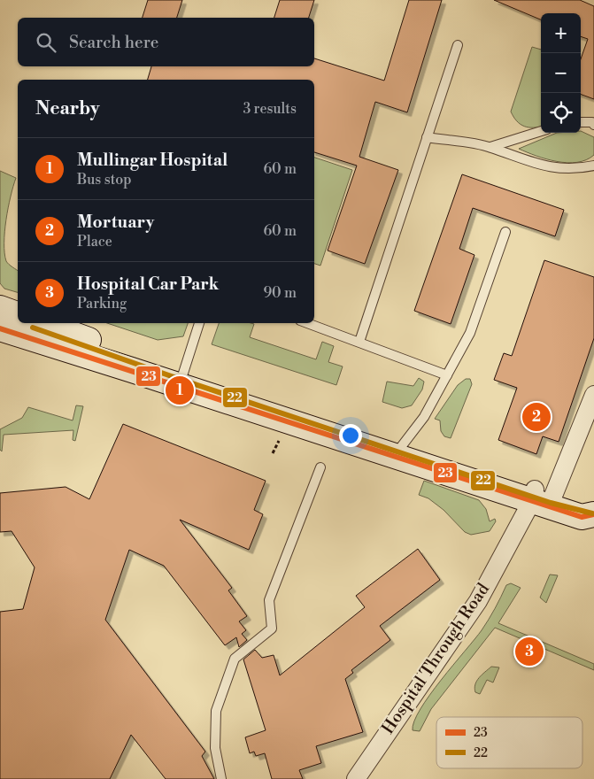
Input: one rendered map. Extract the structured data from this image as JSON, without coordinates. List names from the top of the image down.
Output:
{
  "streets": {
    "street": ["Hospital Through Road"]
  },
  "lines": ["transit line 22", "transit line 23"],
  "legend": ["23", "22"],
  "page": {
    "map_buttons": ["+", "−"],
    "search": "Search here",
    "heading": ["Nearby", "3 results"],
    "list": [
      {
        "mark": "1",
        "name": "Mullingar Hospital",
        "note": "Bus stop",
        "value": "60 m"
      },
      {
        "mark": "2",
        "name": "Mortuary",
        "note": "Place",
        "value": "60 m"
      },
      {
        "mark": "3",
        "name": "Hospital Car Park",
        "note": "Parking",
        "value": "90 m"
      }
    ],
    "pins": ["1", "2", "3"]
  }
}
